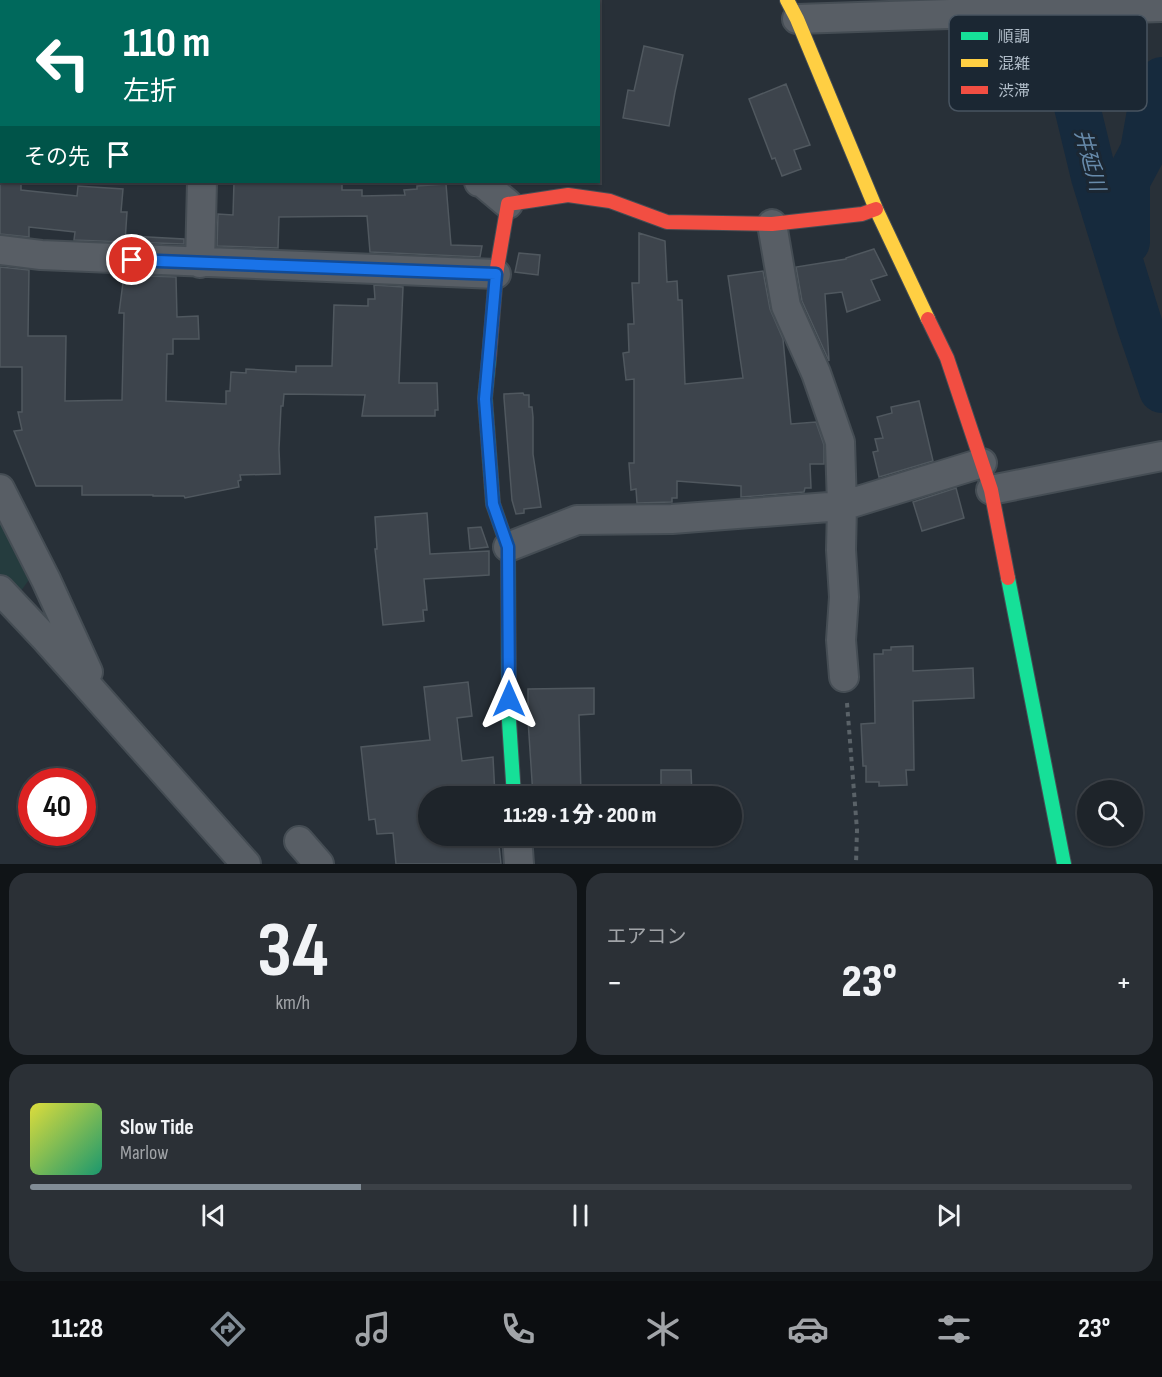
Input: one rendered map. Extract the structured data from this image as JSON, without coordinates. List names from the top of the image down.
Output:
{
  "water": ["井延川"],
  "legend": ["順調", "混雑", "渋滞"],
  "page": {
    "turn": ["110 m", "左折"],
    "then": "その先",
    "limit": "40",
    "trip": "11:29 · 1 分 · 200 m",
    "tile": [
      ["34", "km/h"],
      "エアコン"
    ],
    "heat": ["−", "23°", "+"],
    "song": ["Slow Tide", "Marlow"],
    "tabs": ["11:28", "23°"]
  }
}
